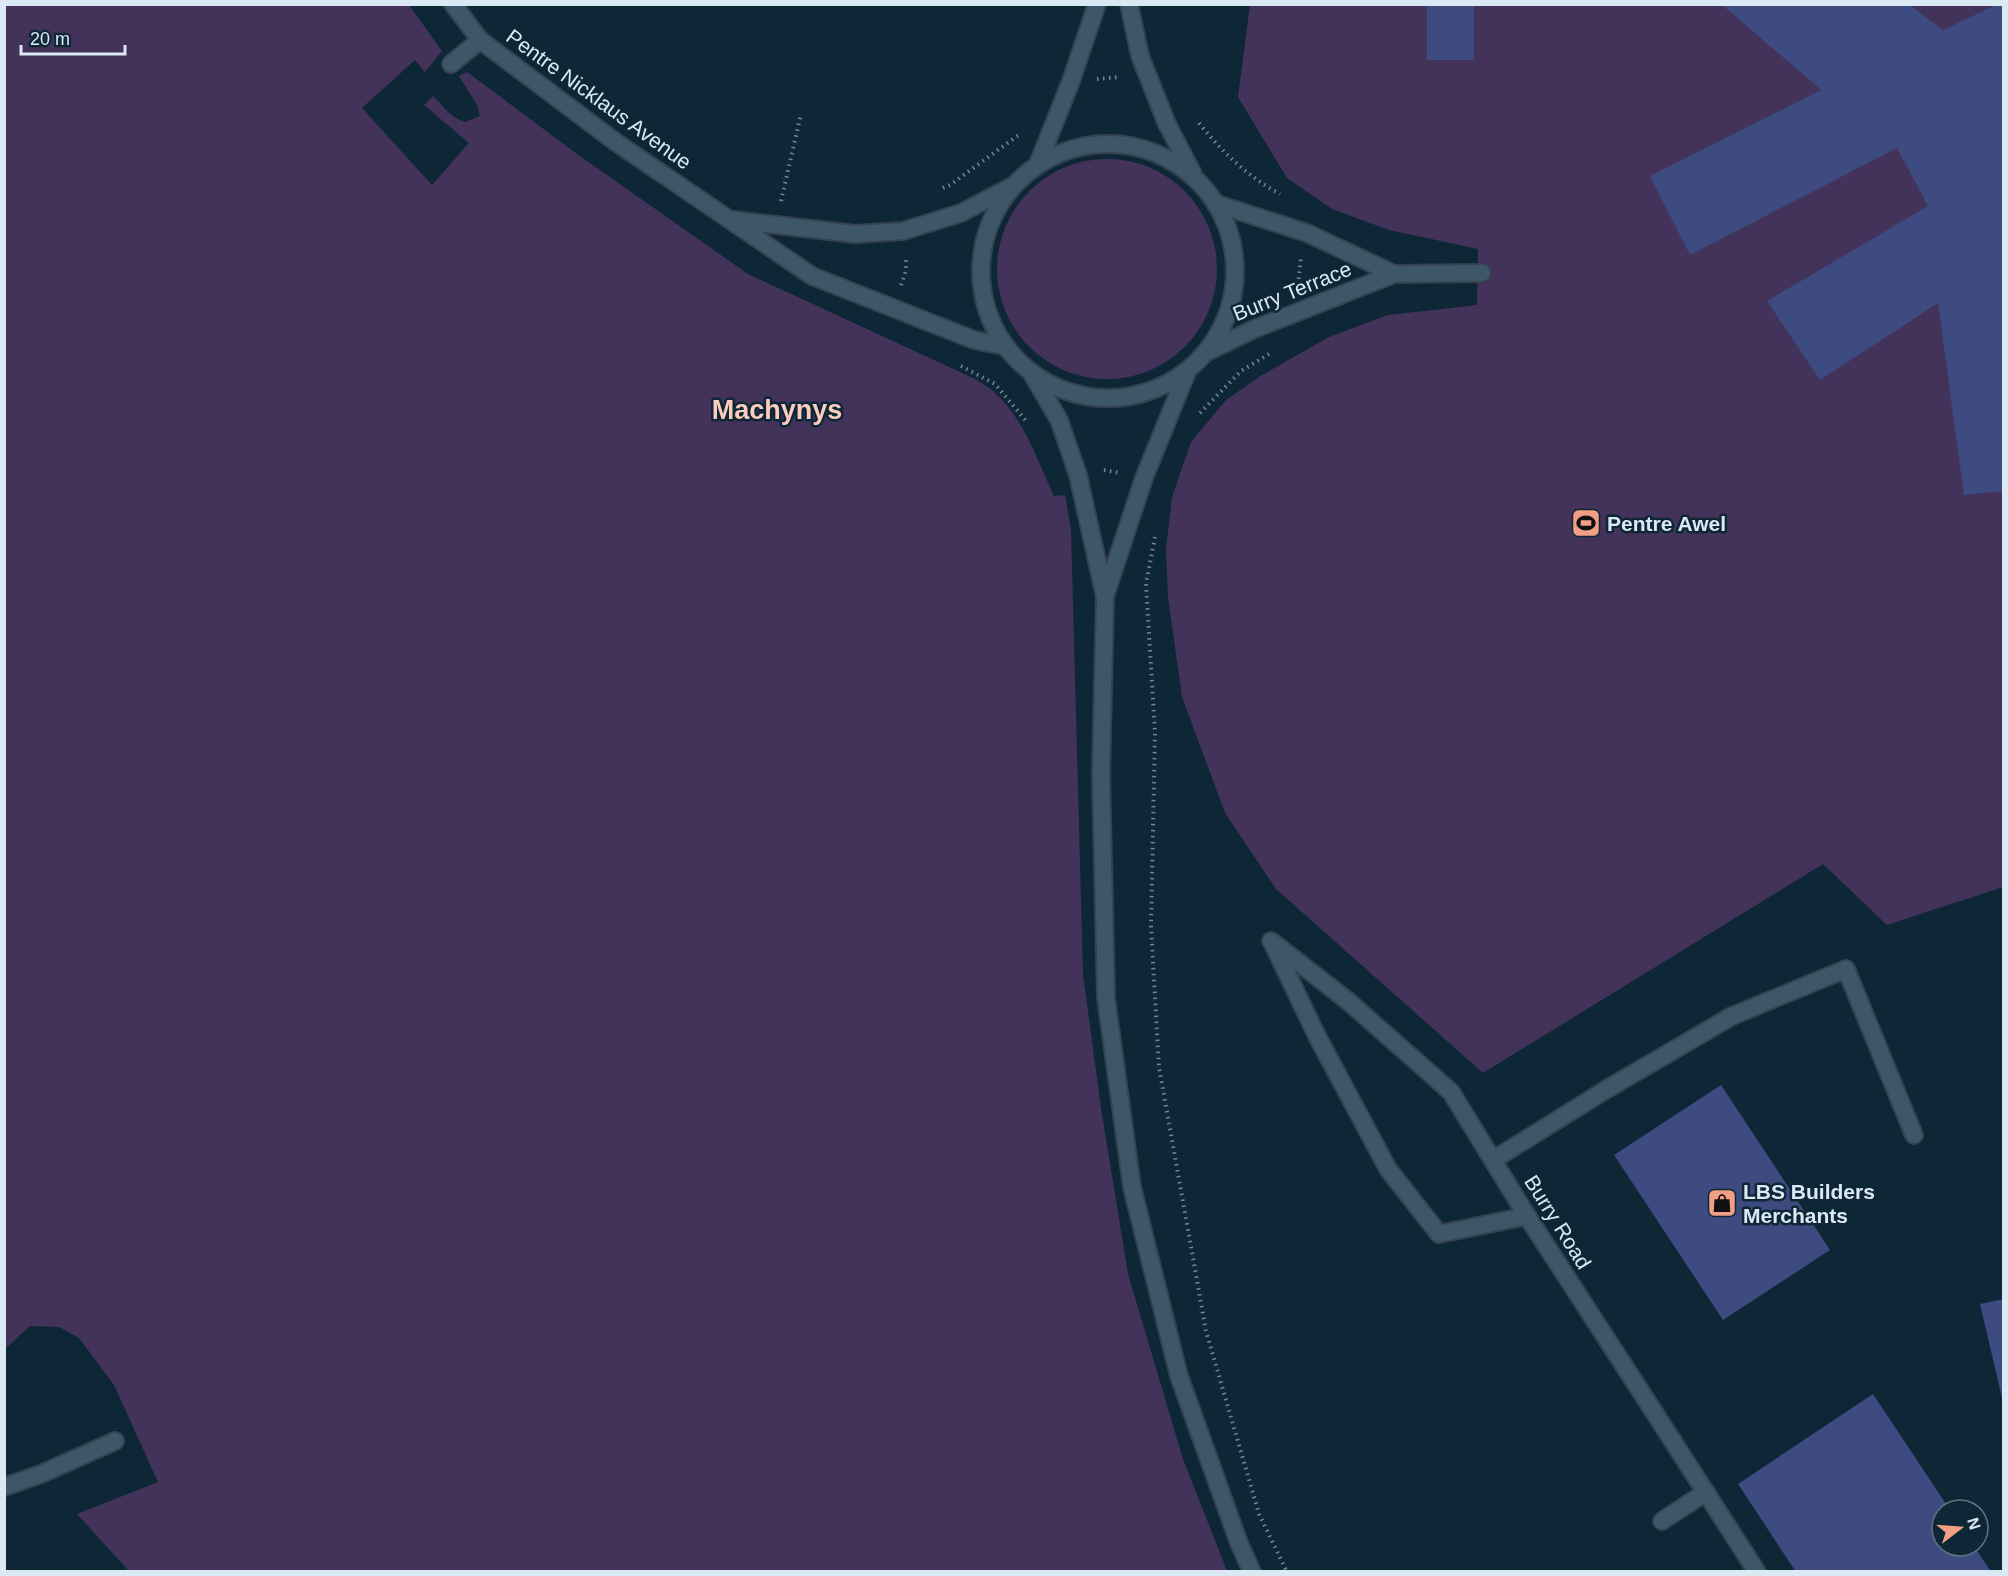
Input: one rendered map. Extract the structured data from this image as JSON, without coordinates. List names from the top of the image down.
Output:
{
  "streets": {
    "main road": ["Pentre Nicklaus Avenue", "Burry Terrace", "Burry Road"]
  },
  "districts": ["Machynys"],
  "places": {
    "sports": ["Pentre Awel"],
    "shop": ["LBS Builders Merchants"]
  },
  "scale_bar": "20 m",
  "north": "right"
}
